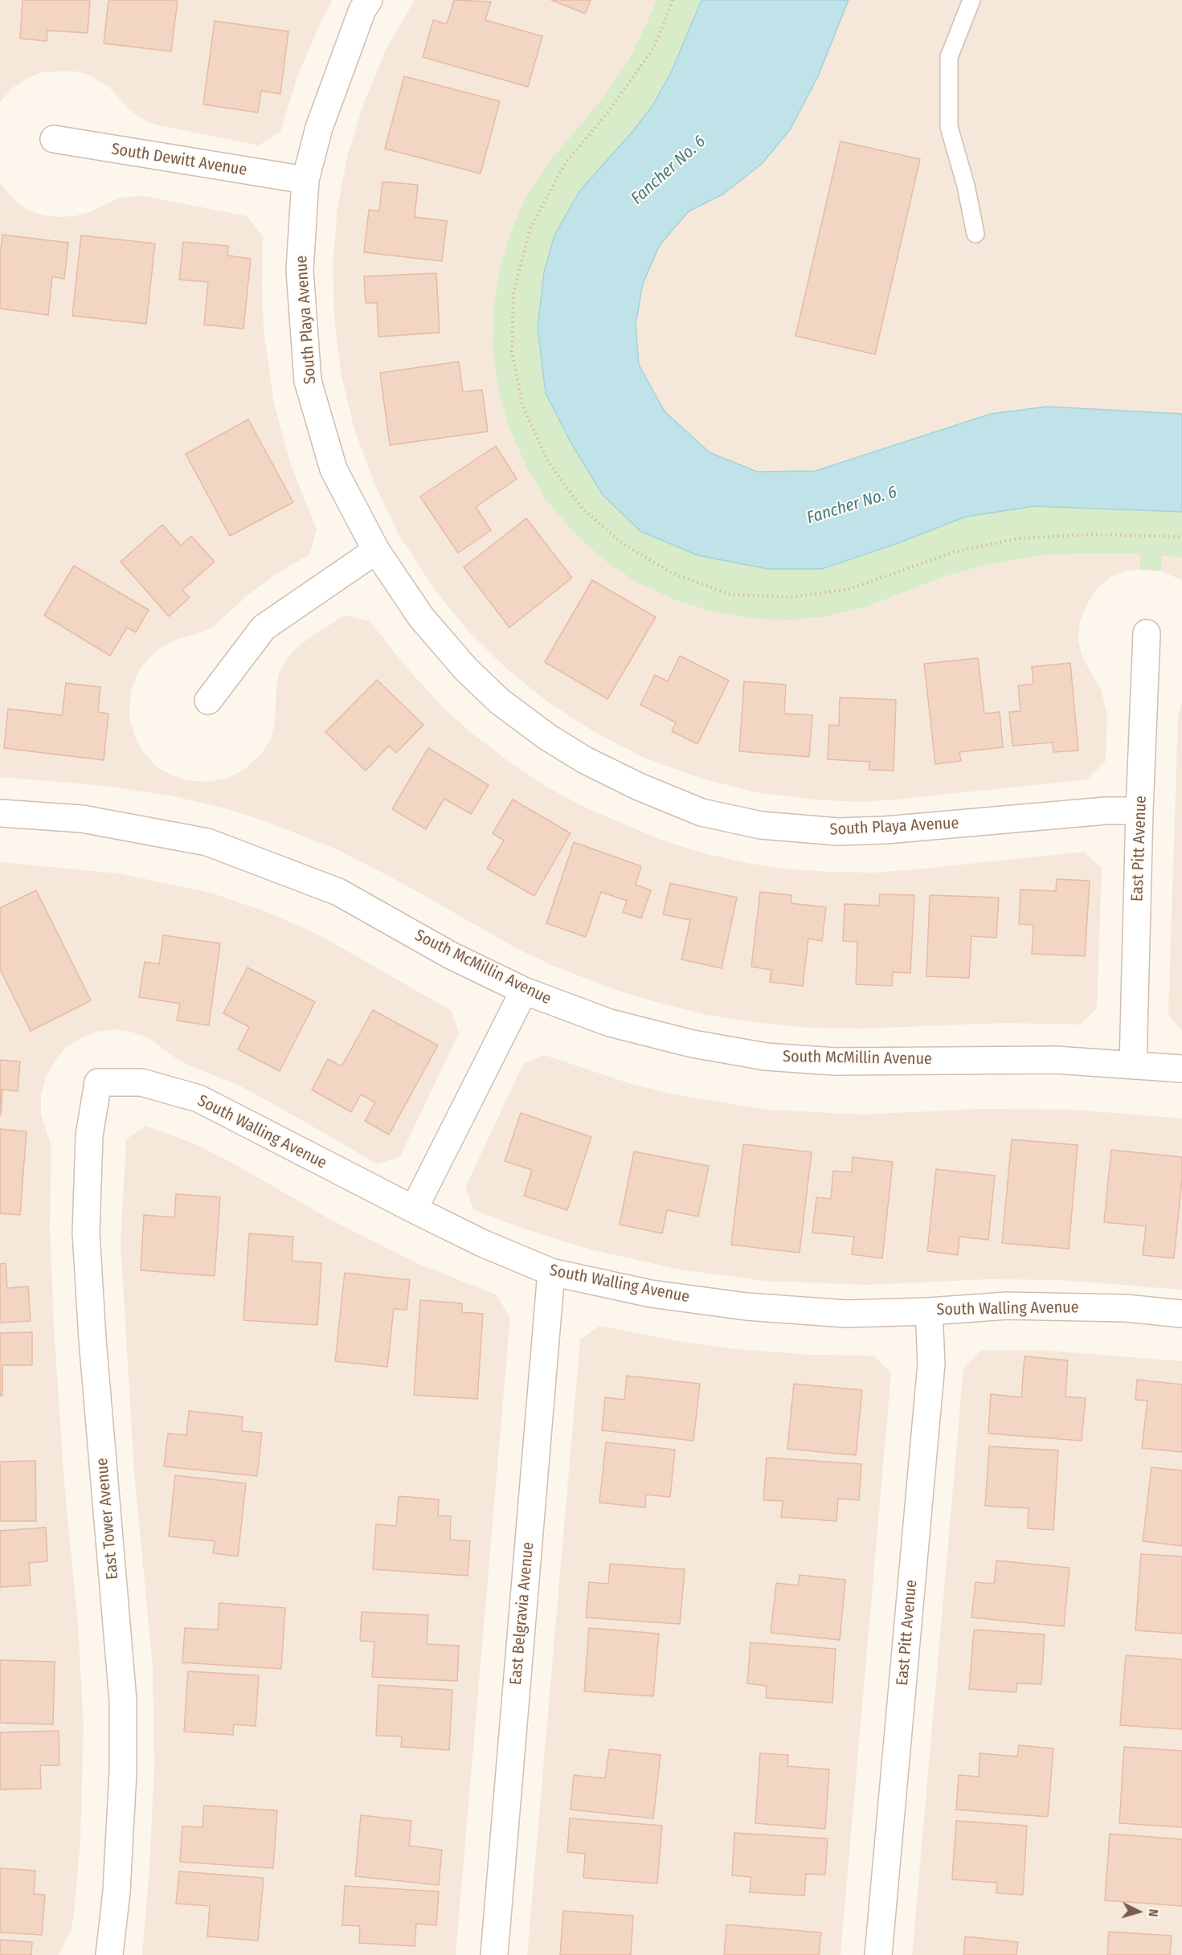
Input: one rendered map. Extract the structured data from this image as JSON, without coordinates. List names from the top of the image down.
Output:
{
  "streets": {
    "street": [
      "South Dewitt Avenue",
      "South Playa Avenue",
      "East Pitt Avenue",
      "South McMillin Avenue",
      "South Walling Avenue",
      "East Tower Avenue",
      "East Belgravia Avenue"
    ]
  },
  "crossings": [
    ["South Dewitt Avenue", "South Playa Avenue"],
    ["South Playa Avenue", "East Pitt Avenue"],
    ["East Pitt Avenue", "South McMillin Avenue"],
    ["East Pitt Avenue", "South Walling Avenue"],
    ["South Walling Avenue", "East Tower Avenue"],
    ["South Walling Avenue", "East Belgravia Avenue"]
  ],
  "water": ["Fancher No. 6"],
  "north": "right"
}
